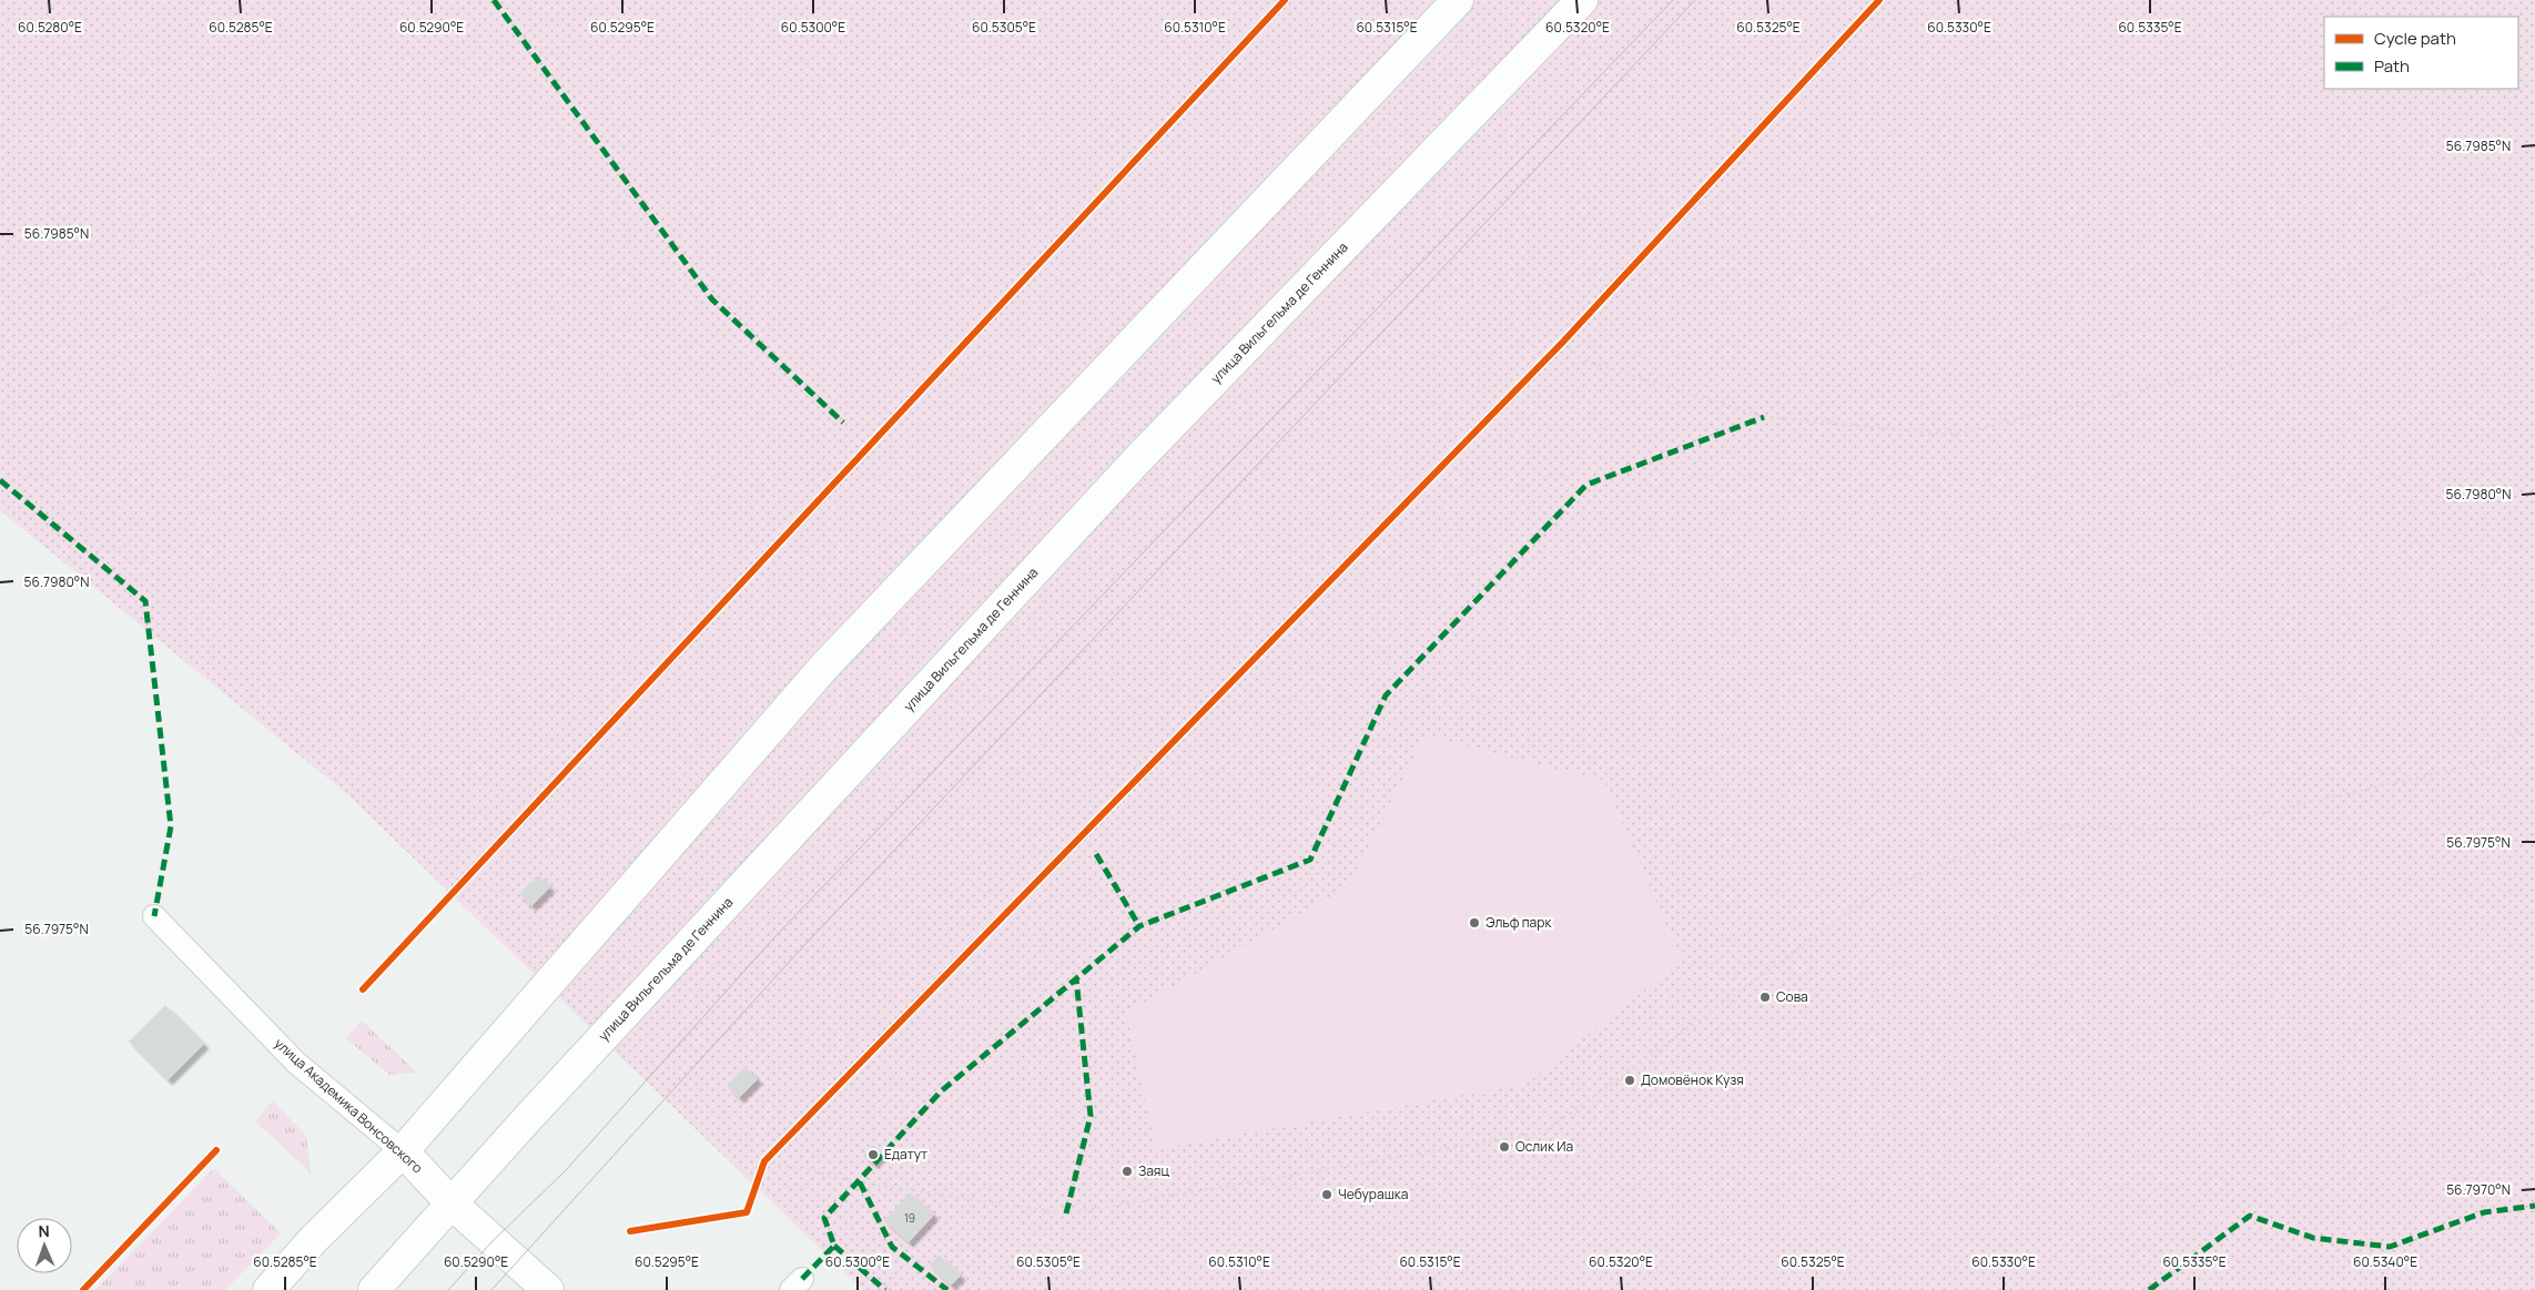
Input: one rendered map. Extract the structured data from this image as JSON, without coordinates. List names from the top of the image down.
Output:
{
  "streets": {
    "main road": ["улица Вильгельма де Геннина", "улица Академика Вонсовского"]
  },
  "crossings": [
    ["улица Вильгельма де Геннина", "улица Академика Вонсовского"]
  ],
  "places": [
    "Эльф парк",
    "Сова",
    "Домовёнок Кузя",
    "Ослик Иа",
    "Едатут",
    "Заяц",
    "Чебурашка"
  ],
  "house_numbers": ["19"],
  "legend": ["Cycle path", "Path"],
  "north": "top",
  "coordinates": [
    "60.5280°E",
    "60.5285°E",
    "60.5290°E",
    "60.5295°E",
    "60.5300°E",
    "60.5305°E",
    "60.5310°E",
    "60.5315°E",
    "60.5320°E",
    "60.5325°E",
    "60.5330°E",
    "60.5335°E",
    "56.7985°N",
    "56.7980°N",
    "56.7975°N",
    "56.7970°N",
    "60.5340°E"
  ]
}
